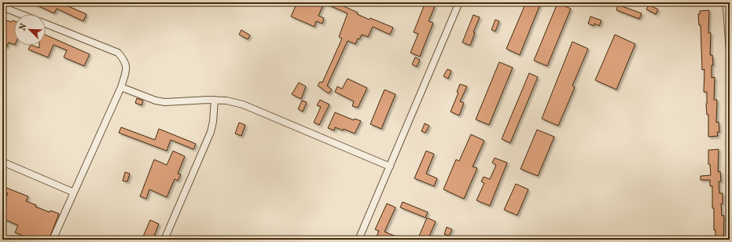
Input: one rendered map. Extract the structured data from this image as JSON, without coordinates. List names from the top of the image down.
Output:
{
  "north": "top left"
}
